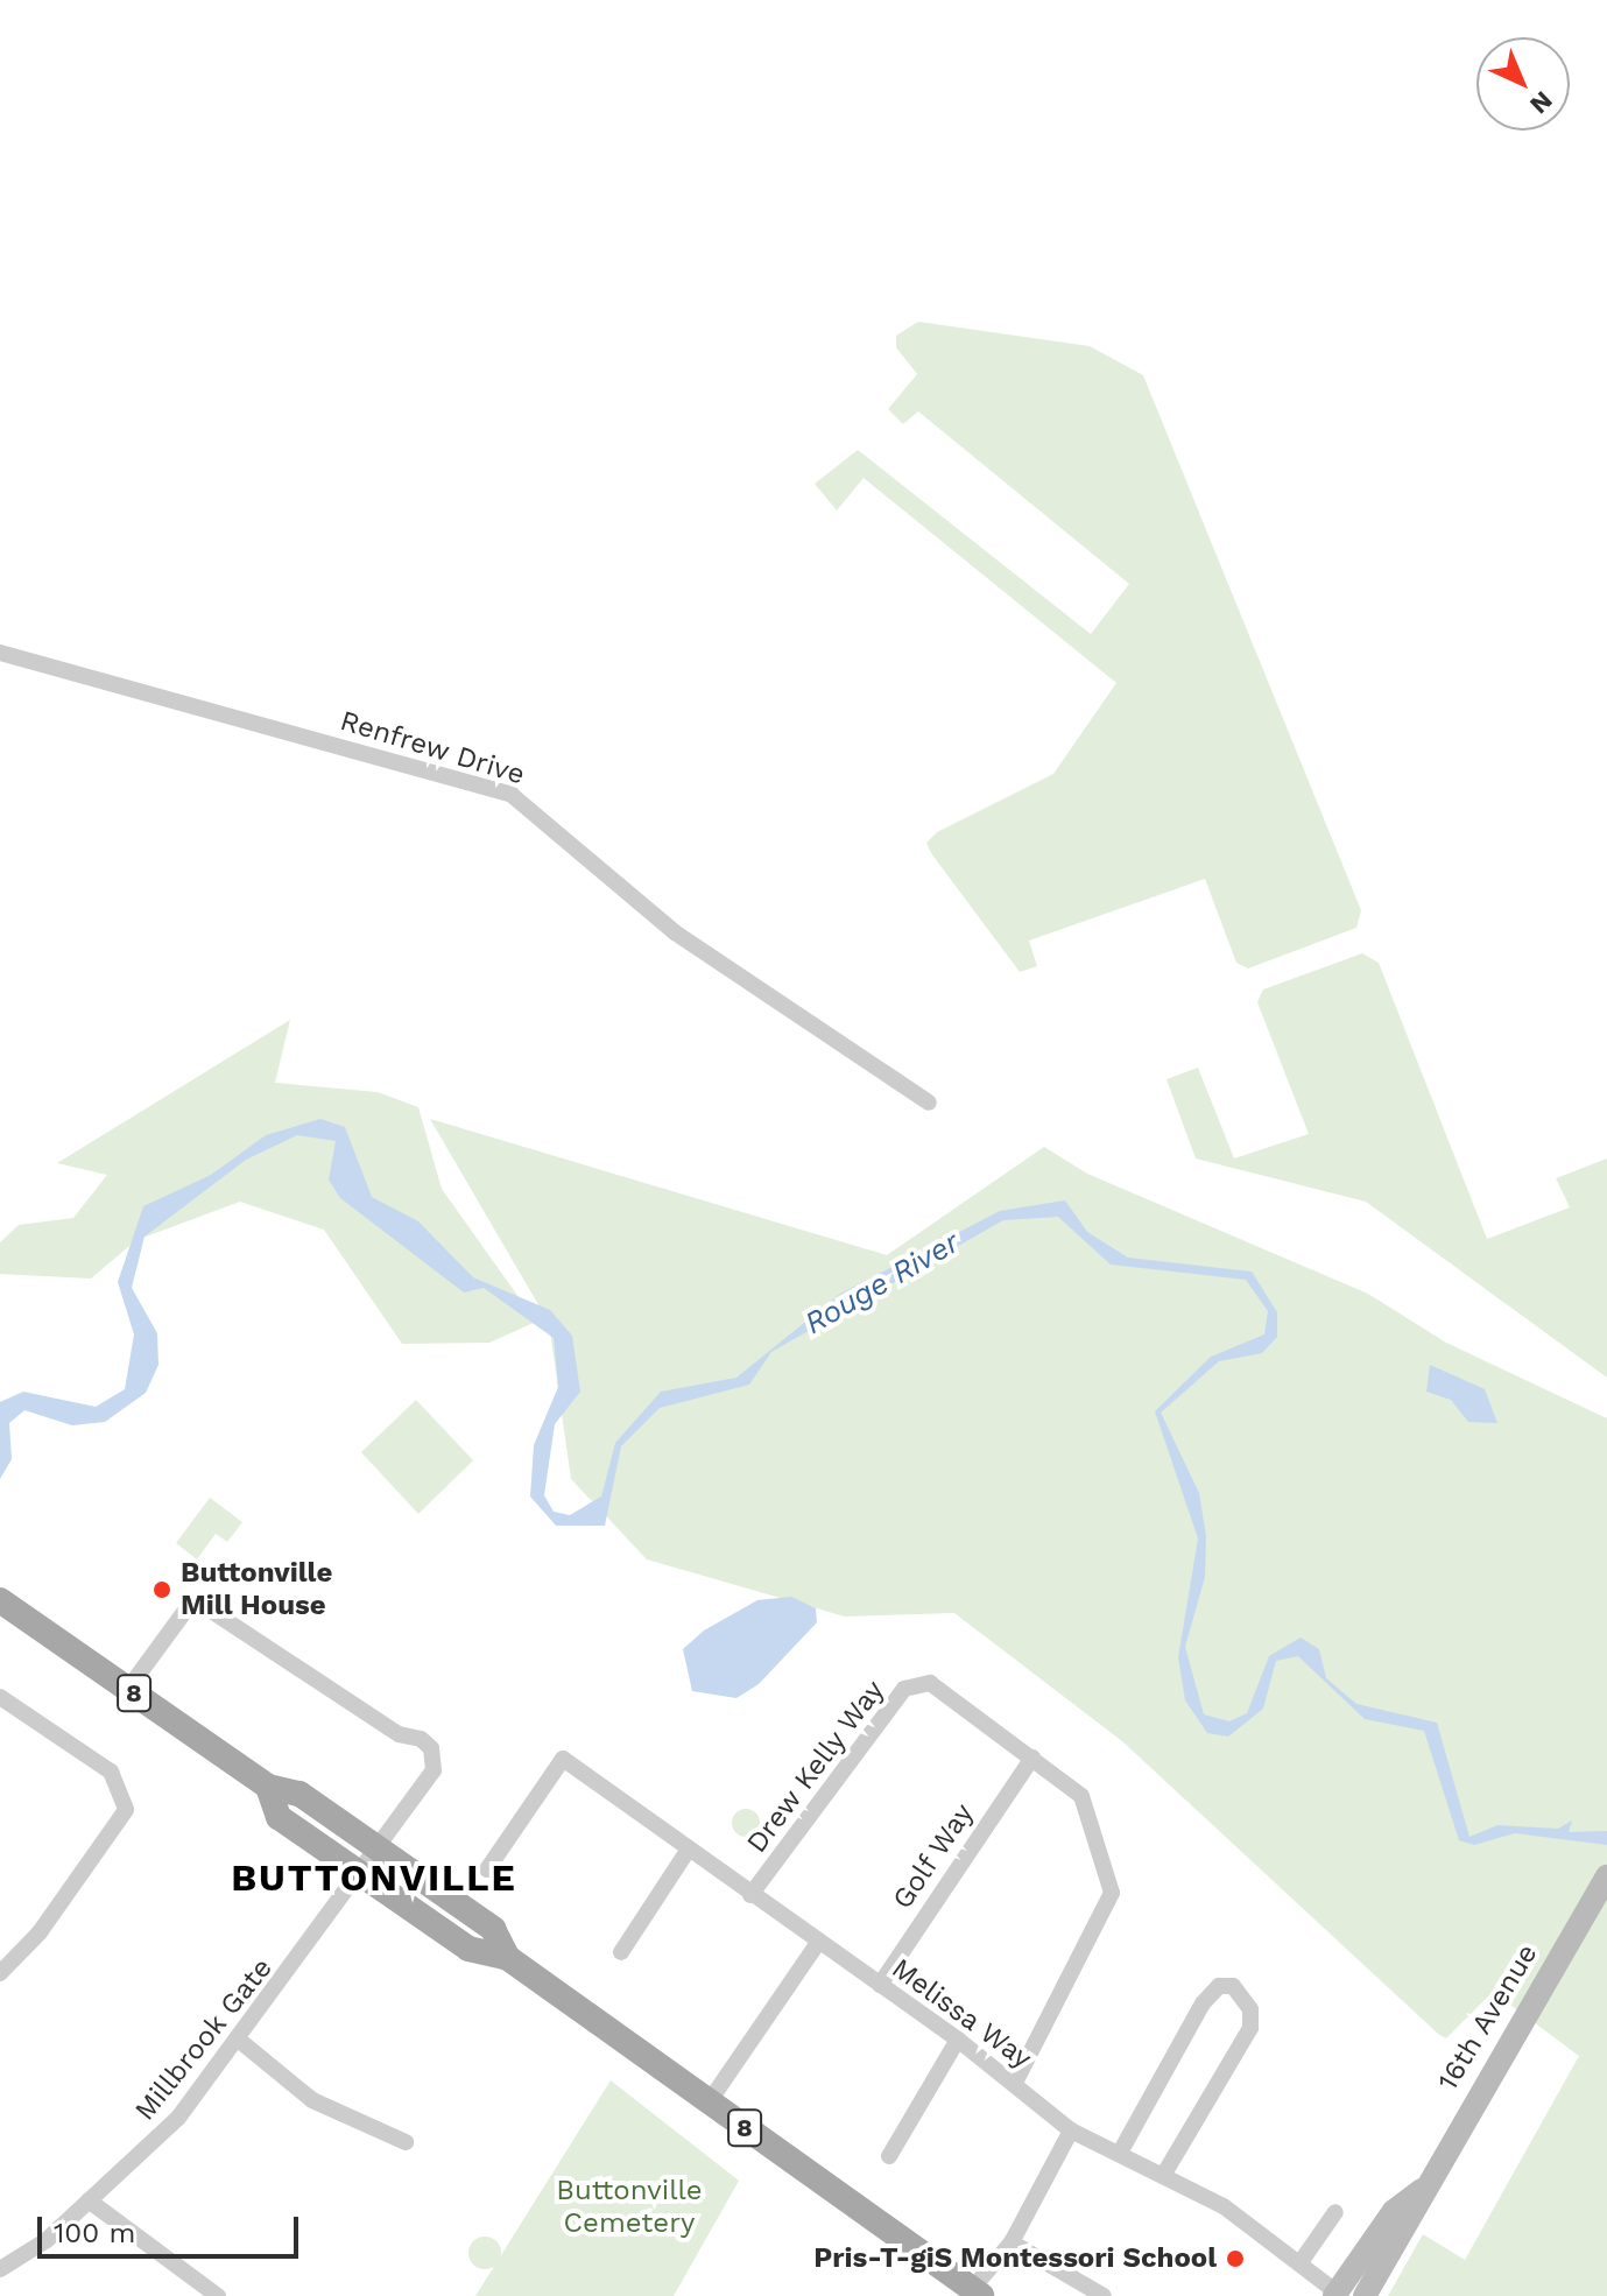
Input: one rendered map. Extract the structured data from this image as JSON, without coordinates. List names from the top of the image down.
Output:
{
  "streets": {
    "main road": ["8", "16th Avenue"],
    "street": [
      "Renfrew Drive",
      "Drew Kelly Way",
      "Golf Way",
      "Melissa Way",
      "Millbrook Gate"
    ]
  },
  "crossings": [
    ["8", "Millbrook Gate"],
    ["Drew Kelly Way", "Golf Way"],
    ["Drew Kelly Way", "Melissa Way"],
    ["Golf Way", "Melissa Way"],
    ["Melissa Way", "16th Avenue"]
  ],
  "districts": ["BUTTONVILLE"],
  "water": ["Rouge River"],
  "parks": ["Buttonville Cemetery"],
  "places": ["Buttonville Mill House", "Pris-T-giS Montessori School"],
  "scale_bar": "100 m",
  "north": "bottom right"
}
